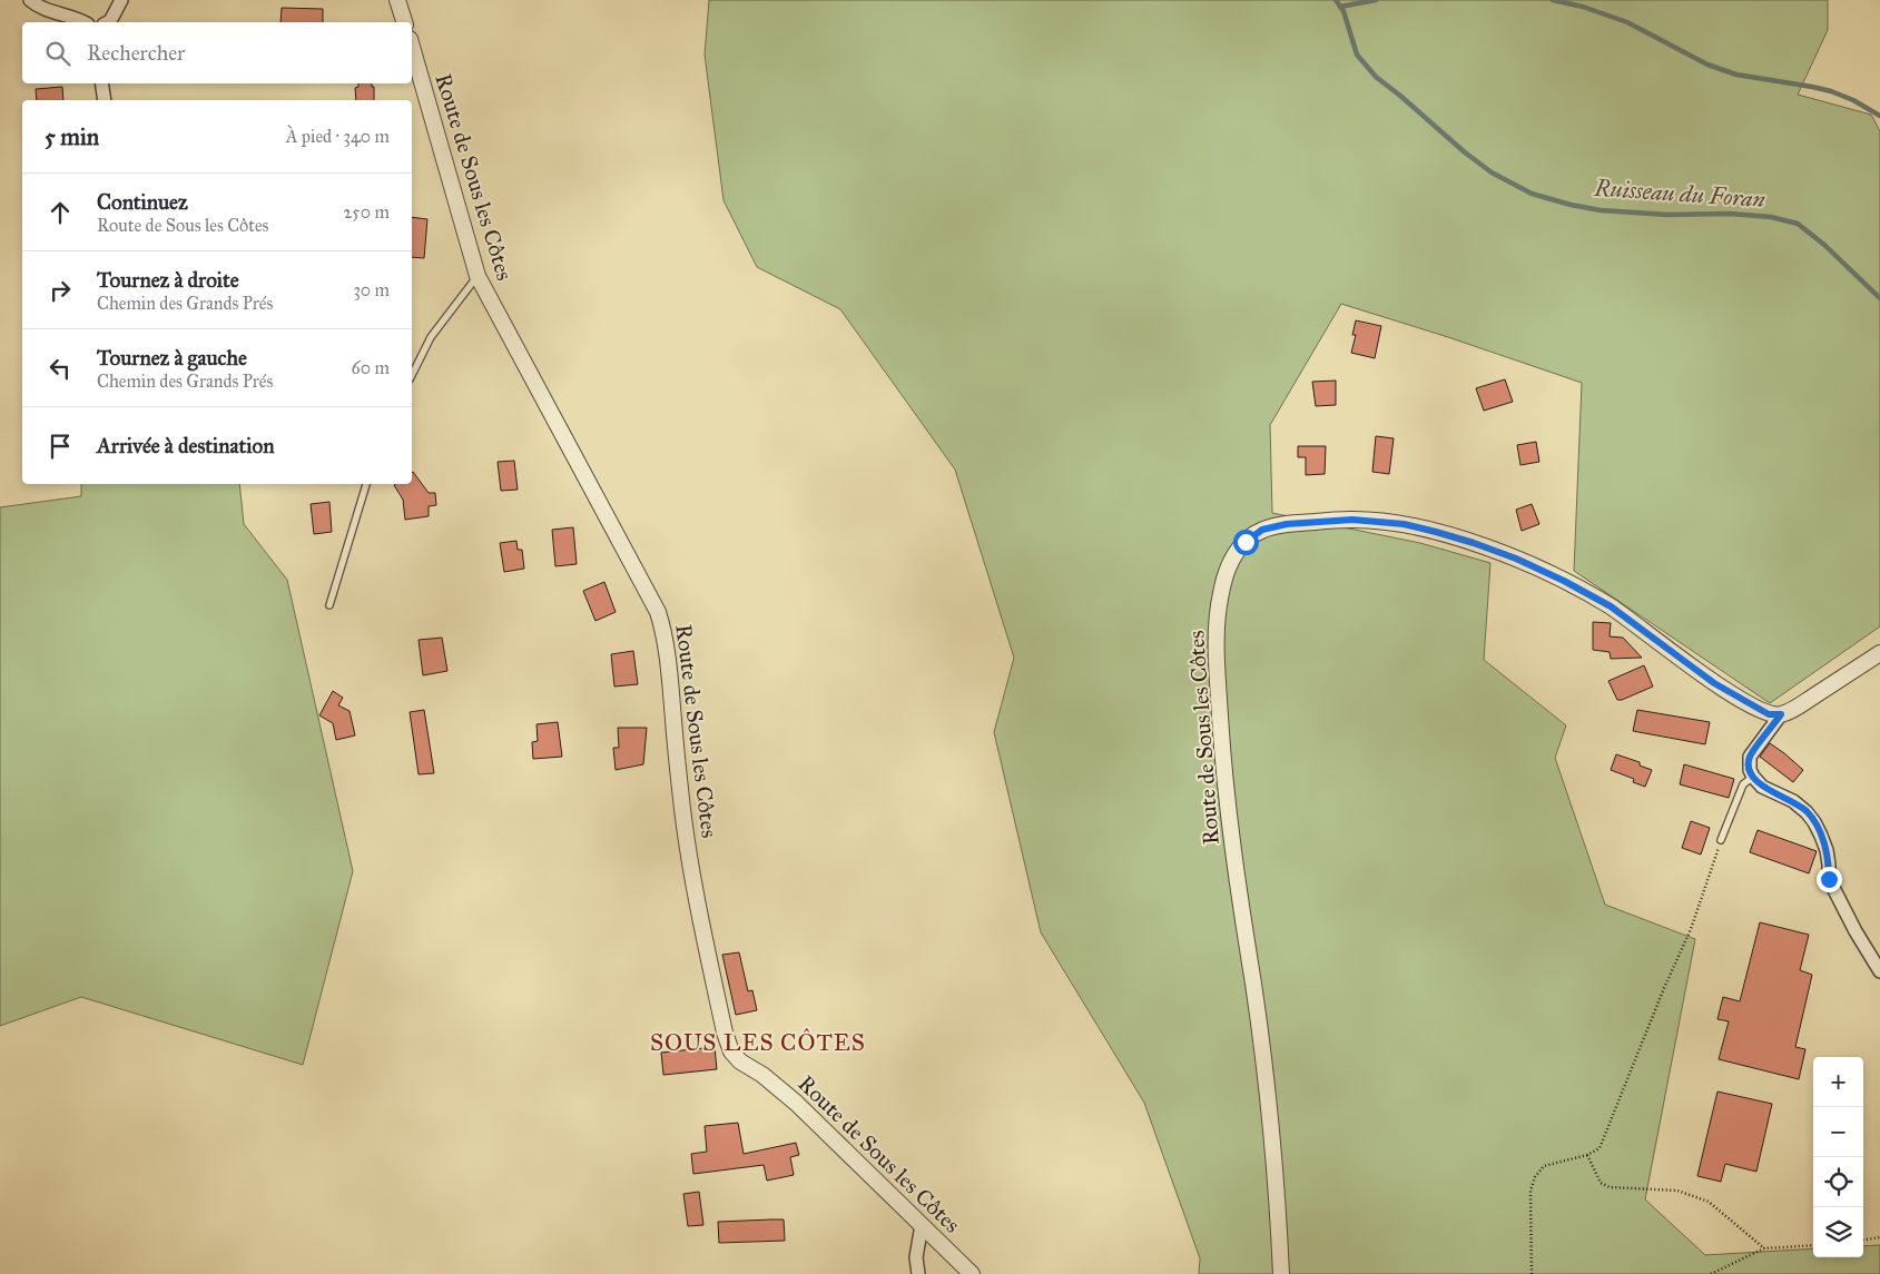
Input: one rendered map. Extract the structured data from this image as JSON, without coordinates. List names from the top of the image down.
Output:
{
  "streets": {
    "street": ["Route de Sous les Côtes"]
  },
  "districts": ["SOUS LES CÔTES"],
  "water": ["Ruisseau du Foran"],
  "page": {
    "search": "Rechercher",
    "heading": ["5 min", "À pied · 340 m"],
    "list": [
      ["Continuez", "Route de Sous les Côtes", "250 m"],
      ["Tournez à droite", "Chemin des Grands Prés", "30 m"],
      ["Tournez à gauche", "Chemin des Grands Prés", "60 m"],
      "Arrivée à destination"
    ],
    "map_buttons": ["+", "−"]
  }
}
